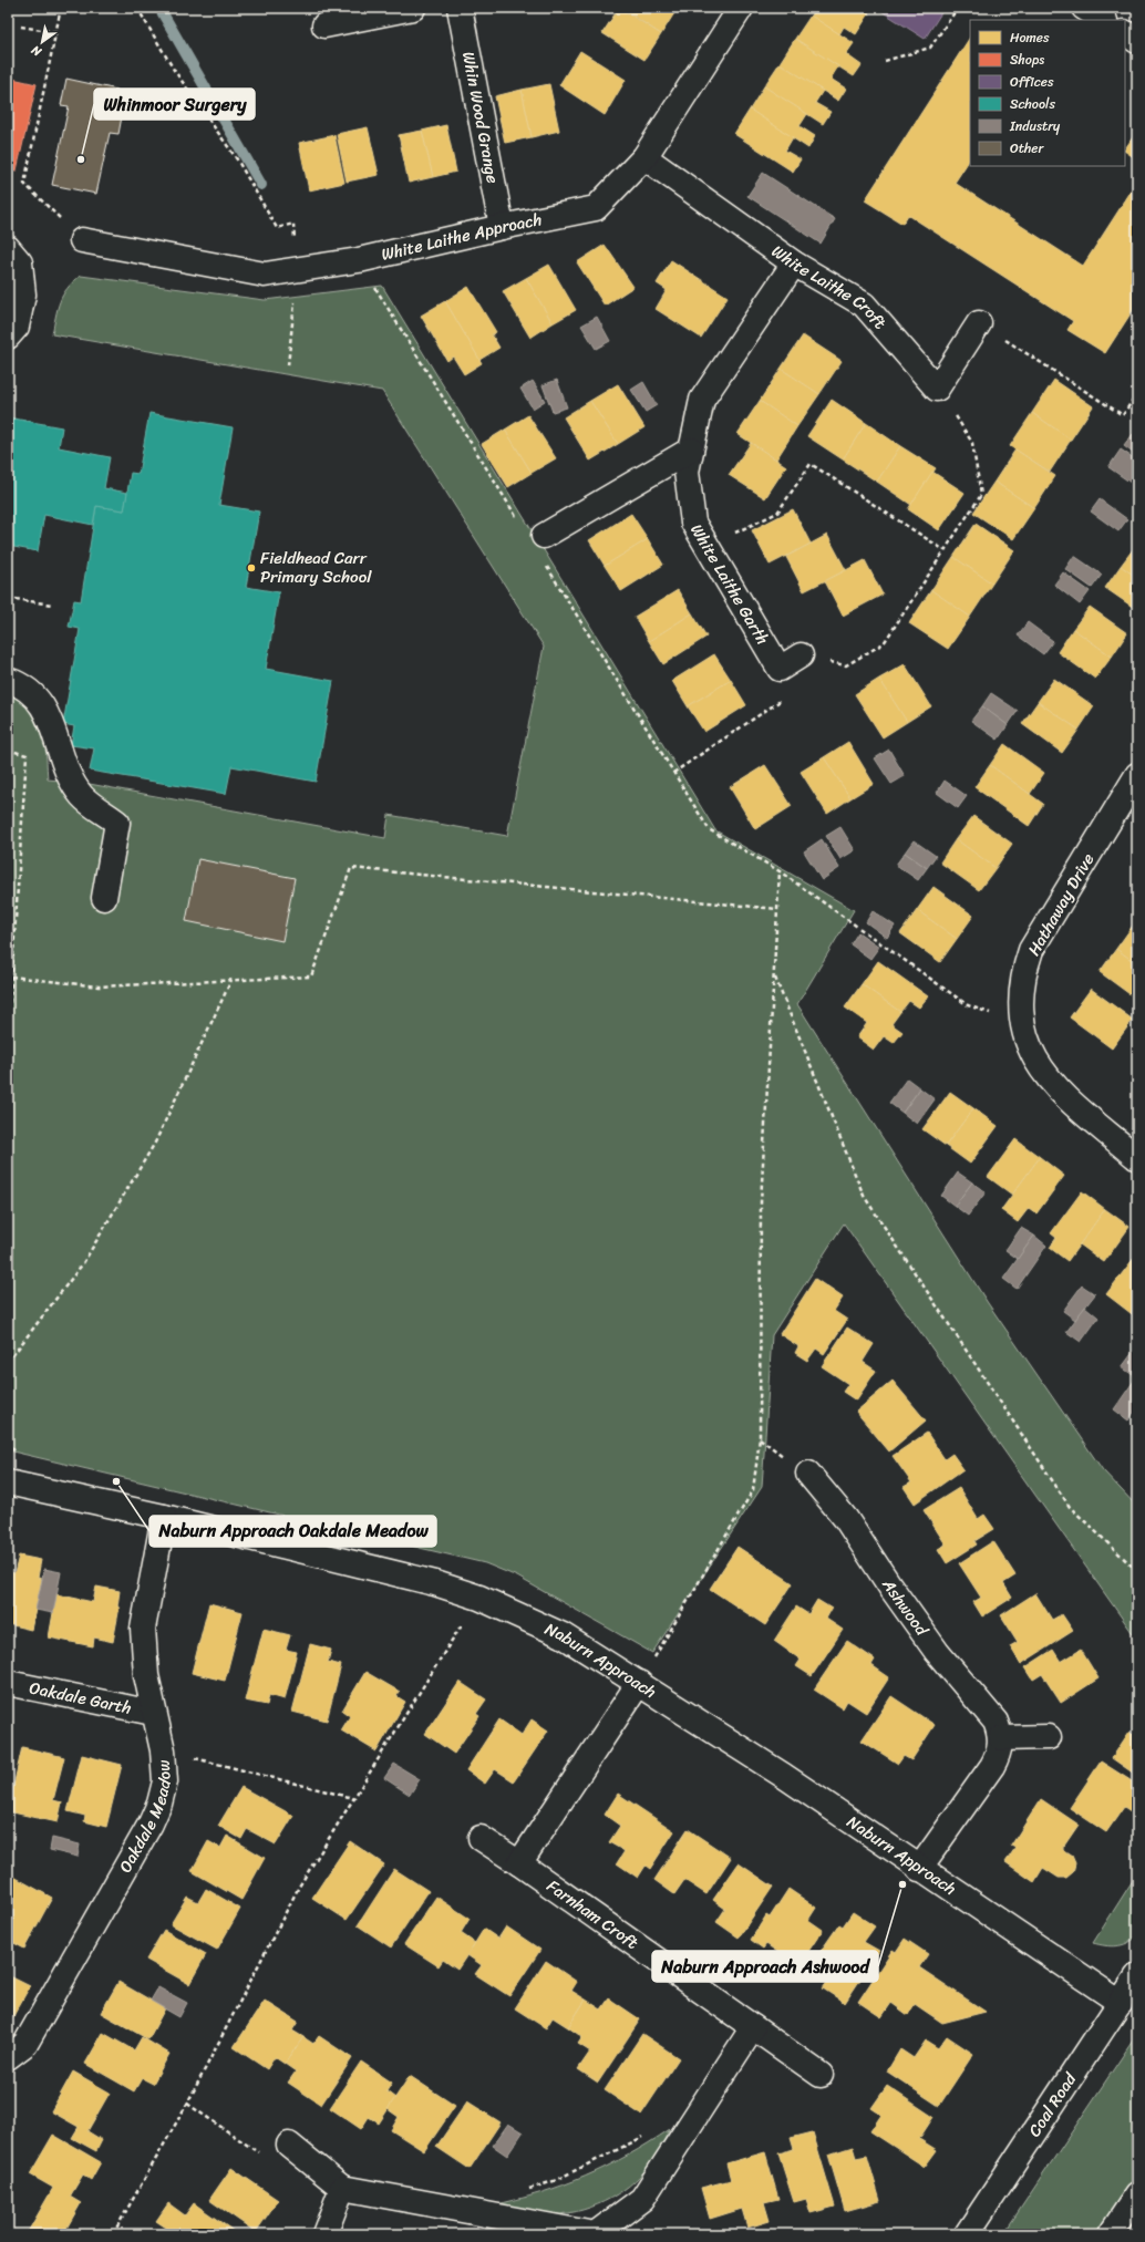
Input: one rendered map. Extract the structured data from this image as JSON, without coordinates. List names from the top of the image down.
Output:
{
  "streets": {
    "street": [
      "Whin Wood Grange",
      "White Laithe Approach",
      "White Laithe Croft",
      "White Laithe Garth",
      "Hathaway Drive",
      "Ashwood",
      "Naburn Approach",
      "Oakdale Garth",
      "Oakdale Meadow",
      "Farnham Croft",
      "Coal Road"
    ]
  },
  "crossings": [
    ["Whin Wood Grange", "White Laithe Approach"],
    ["White Laithe Approach", "White Laithe Croft"],
    ["White Laithe Croft", "White Laithe Garth"],
    ["Naburn Approach", "Oakdale Meadow"],
    ["Naburn Approach", "Coal Road"],
    ["Oakdale Garth", "Oakdale Meadow"]
  ],
  "places": [
    "Whinmoor Surgery",
    "Fieldhead Carr Primary School",
    "Naburn Approach Oakdale Meadow",
    "Naburn Approach Ashwood"
  ],
  "legend": [
    "Homes",
    "Shops",
    "Offices",
    "Schools",
    "Industry",
    "Other"
  ],
  "north": "bottom left"
}
